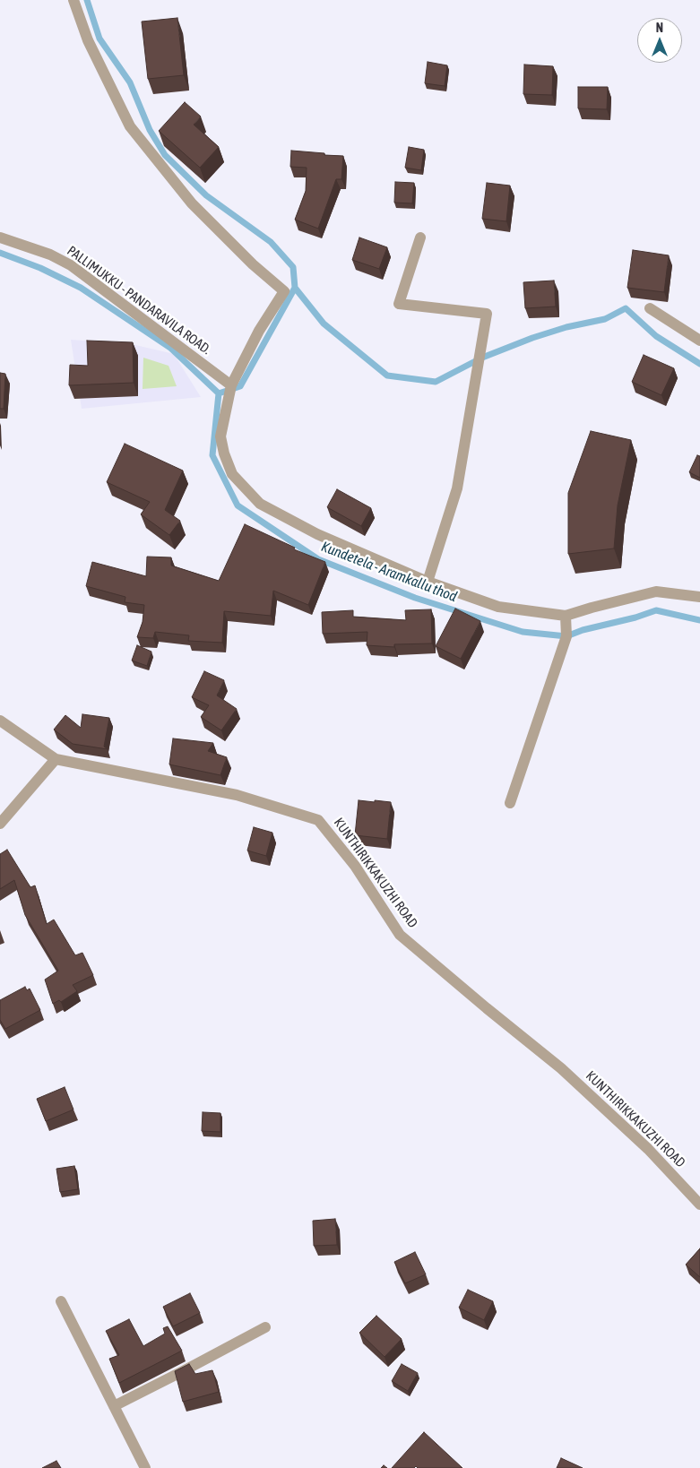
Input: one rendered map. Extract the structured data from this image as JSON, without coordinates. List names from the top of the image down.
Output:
{
  "streets": {
    "street": ["PALLIMUKKU - PANDARAVILA ROAD.", "KUNTHIRIKKAKUZHI ROAD"]
  },
  "water": ["Kundetela - Aramkallu thod"],
  "north": "top"
}
